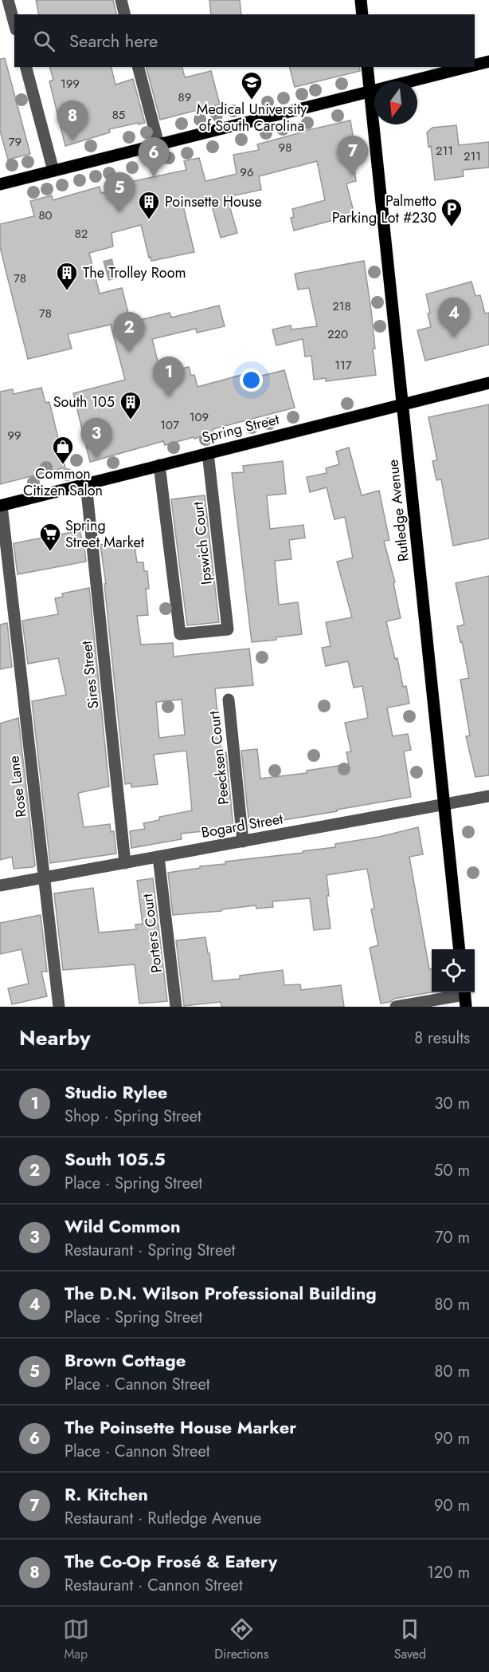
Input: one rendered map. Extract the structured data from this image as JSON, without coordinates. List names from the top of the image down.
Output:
{
  "streets": {
    "main road": ["Spring Street", "Rutledge Avenue"],
    "street": [
      "Ipswich Court",
      "Sires Street",
      "Peecksen Court",
      "Rose Lane",
      "Bogard Street",
      "Porters Court"
    ]
  },
  "crossings": [
    ["Spring Street", "Rutledge Avenue"],
    ["Spring Street", "Ipswich Court"],
    ["Spring Street", "Sires Street"],
    ["Spring Street", "Rose Lane"],
    ["Rutledge Avenue", "Bogard Street"],
    ["Sires Street", "Bogard Street"],
    ["Peecksen Court", "Bogard Street"],
    ["Rose Lane", "Bogard Street"],
    ["Bogard Street", "Porters Court"]
  ],
  "places": {
    "school or university": ["Medical University of South Carolina"],
    "building": ["Poinsette House", "The Trolley Room", "South 105"],
    "parking": ["Palmetto Parking Lot #230"],
    "shop": ["Common Citizen Salon"],
    "supermarket": ["Spring Street Market"]
  },
  "house_numbers": [
    "199",
    "89",
    "85",
    "79",
    "98",
    "211",
    "211",
    "96",
    "80",
    "82",
    "78",
    "218",
    "78",
    "220",
    "117",
    "109",
    "107",
    "99"
  ],
  "north": "bottom",
  "page": {
    "search": "Search here",
    "pins": [
      "8",
      "7",
      "6",
      "5",
      "4",
      "2",
      "1",
      "3"
    ],
    "heading": ["Nearby", "8 results"],
    "list": [
      {
        "mark": "1",
        "name": "Studio Rylee",
        "note": "Shop · Spring Street",
        "value": "30 m"
      },
      {
        "mark": "2",
        "name": "South 105.5",
        "note": "Place · Spring Street",
        "value": "50 m"
      },
      {
        "mark": "3",
        "name": "Wild Common",
        "note": "Restaurant · Spring Street",
        "value": "70 m"
      },
      {
        "mark": "4",
        "name": "The D.N. Wilson Professional Building",
        "note": "Place · Spring Street",
        "value": "80 m"
      },
      {
        "mark": "5",
        "name": "Brown Cottage",
        "note": "Place · Cannon Street",
        "value": "80 m"
      },
      {
        "mark": "6",
        "name": "The Poinsette House Marker",
        "note": "Place · Cannon Street",
        "value": "90 m"
      },
      {
        "mark": "7",
        "name": "R. Kitchen",
        "note": "Restaurant · Rutledge Avenue",
        "value": "90 m"
      },
      {
        "mark": "8",
        "name": "The Co-Op Frosé & Eatery",
        "note": "Restaurant · Cannon Street",
        "value": "120 m"
      }
    ],
    "nav": ["Map", "Directions", "Saved"]
  }
}
